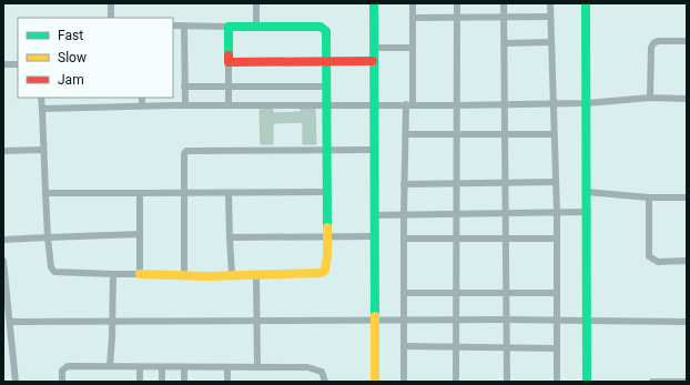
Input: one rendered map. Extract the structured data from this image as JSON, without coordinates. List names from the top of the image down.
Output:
{
  "legend": ["Fast", "Slow", "Jam"]
}
